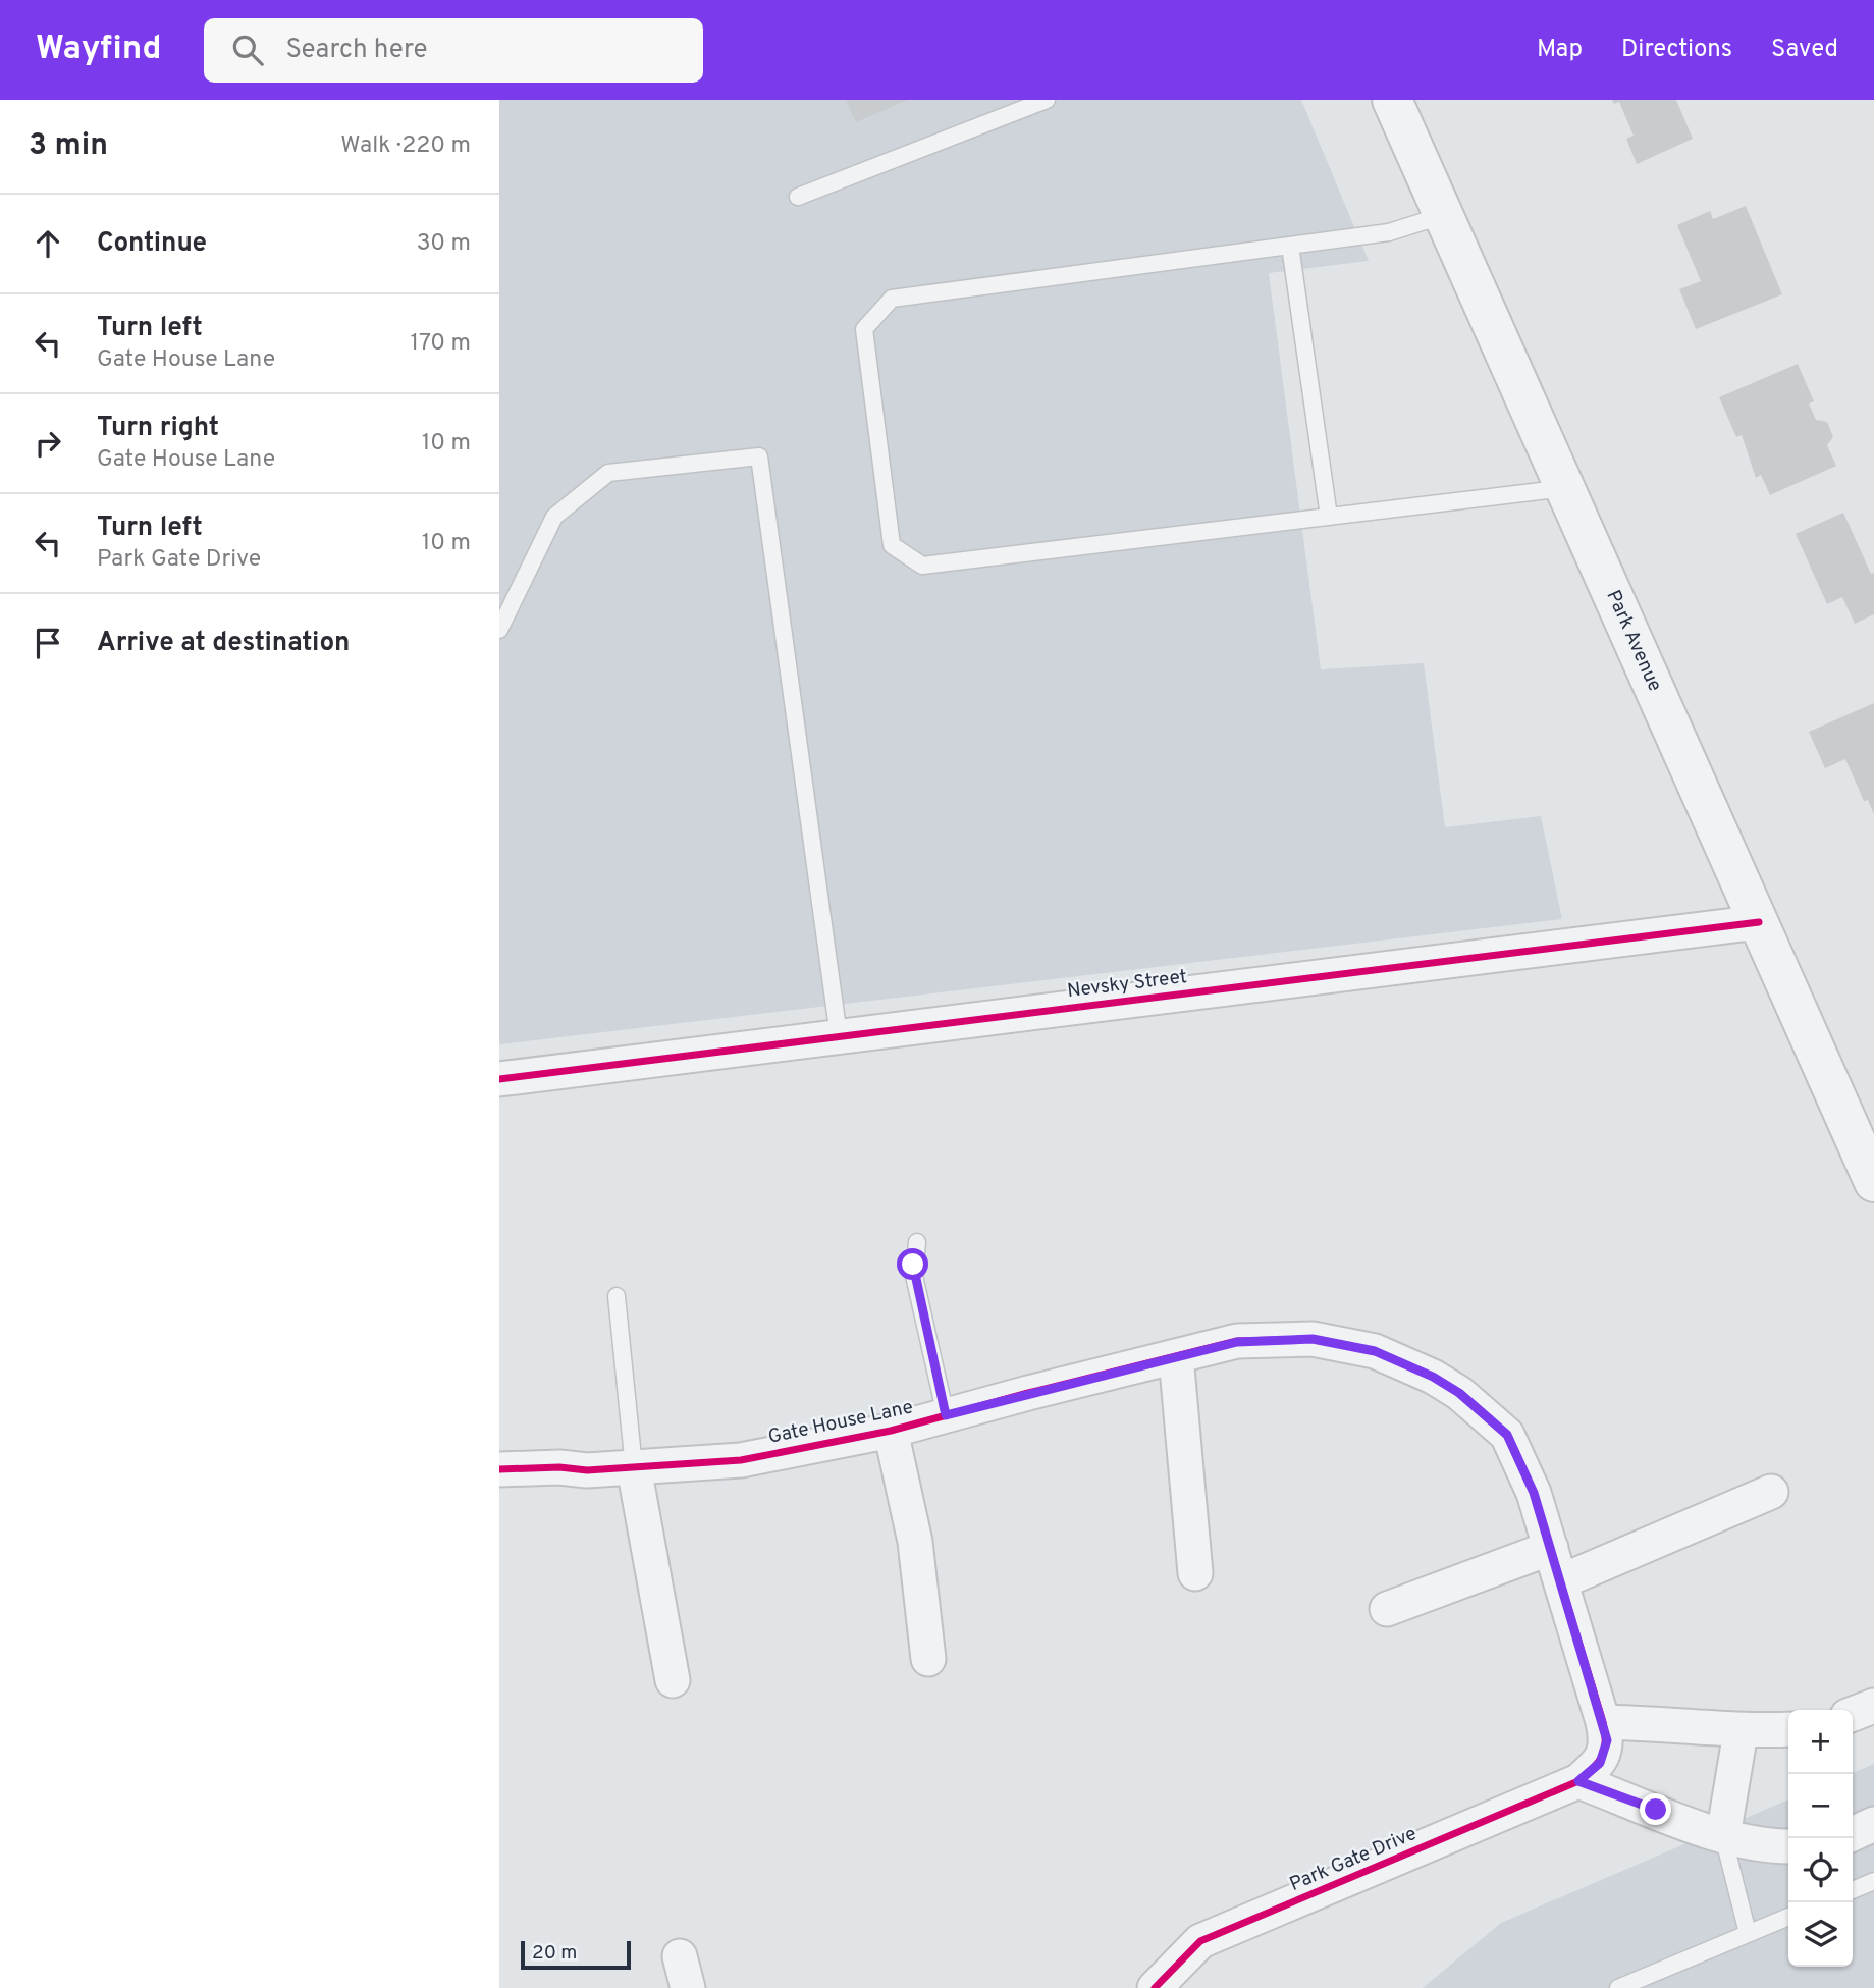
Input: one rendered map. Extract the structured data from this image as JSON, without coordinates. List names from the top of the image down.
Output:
{
  "streets": {
    "street": [
      "Park Avenue",
      "Nevsky Street",
      "Gate House Lane",
      "Park Gate Drive"
    ]
  },
  "crossings": [
    ["Park Avenue", "Nevsky Street"],
    ["Gate House Lane", "Park Gate Drive"]
  ],
  "scale_bar": "20 m",
  "page": {
    "header": "Wayfind",
    "search": "Search here",
    "nav": ["Map", "Directions", "Saved"],
    "heading": ["3 min", "Walk · 220 m"],
    "list": [
      ["Continue", "30 m"],
      ["Turn left", "Gate House Lane", "170 m"],
      ["Turn right", "Gate House Lane", "10 m"],
      ["Turn left", "Park Gate Drive", "10 m"],
      "Arrive at destination"
    ],
    "map_buttons": ["+", "−"],
    "scale": "20 m"
  }
}
